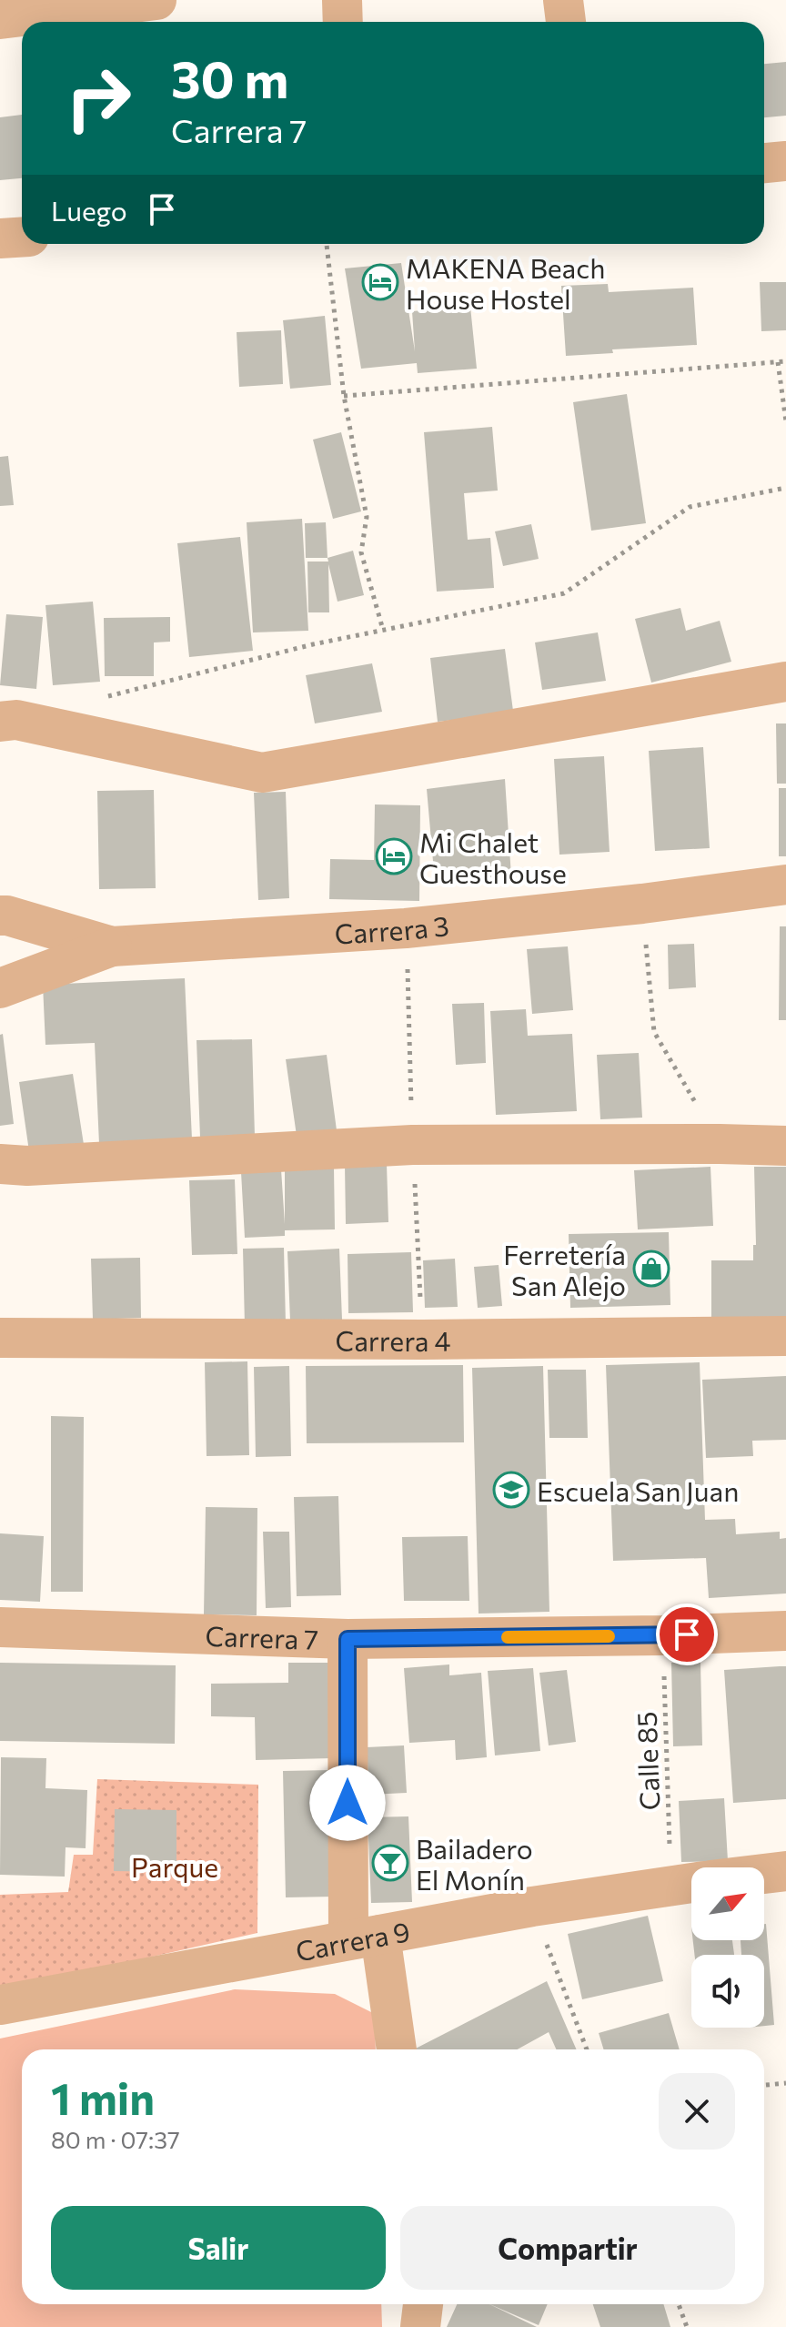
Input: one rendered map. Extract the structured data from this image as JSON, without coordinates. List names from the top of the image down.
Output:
{
  "streets": {
    "street": [
      "Carrera 3",
      "Carrera 4",
      "Carrera 7",
      "Carrera 9"
    ],
    "path": ["Calle 85"]
  },
  "crossings": [
    ["Carrera 7", "Calle 85"],
    ["Calle 85", "Carrera 9"]
  ],
  "parks": ["Parque"],
  "places": {
    "hotel": ["MAKENA Beach House Hostel", "Mi Chalet Guesthouse"],
    "shop": ["Ferretería San Alejo"],
    "school or university": ["Escuela San Juan"],
    "bar": ["Bailadero El Monín"]
  },
  "north": "top right",
  "page": {
    "turn": ["30 m", "Carrera 7"],
    "then": "Luego",
    "heading": ["1 min", "80 m · 07:37"],
    "buttons": ["Salir", "Compartir"]
  }
}
